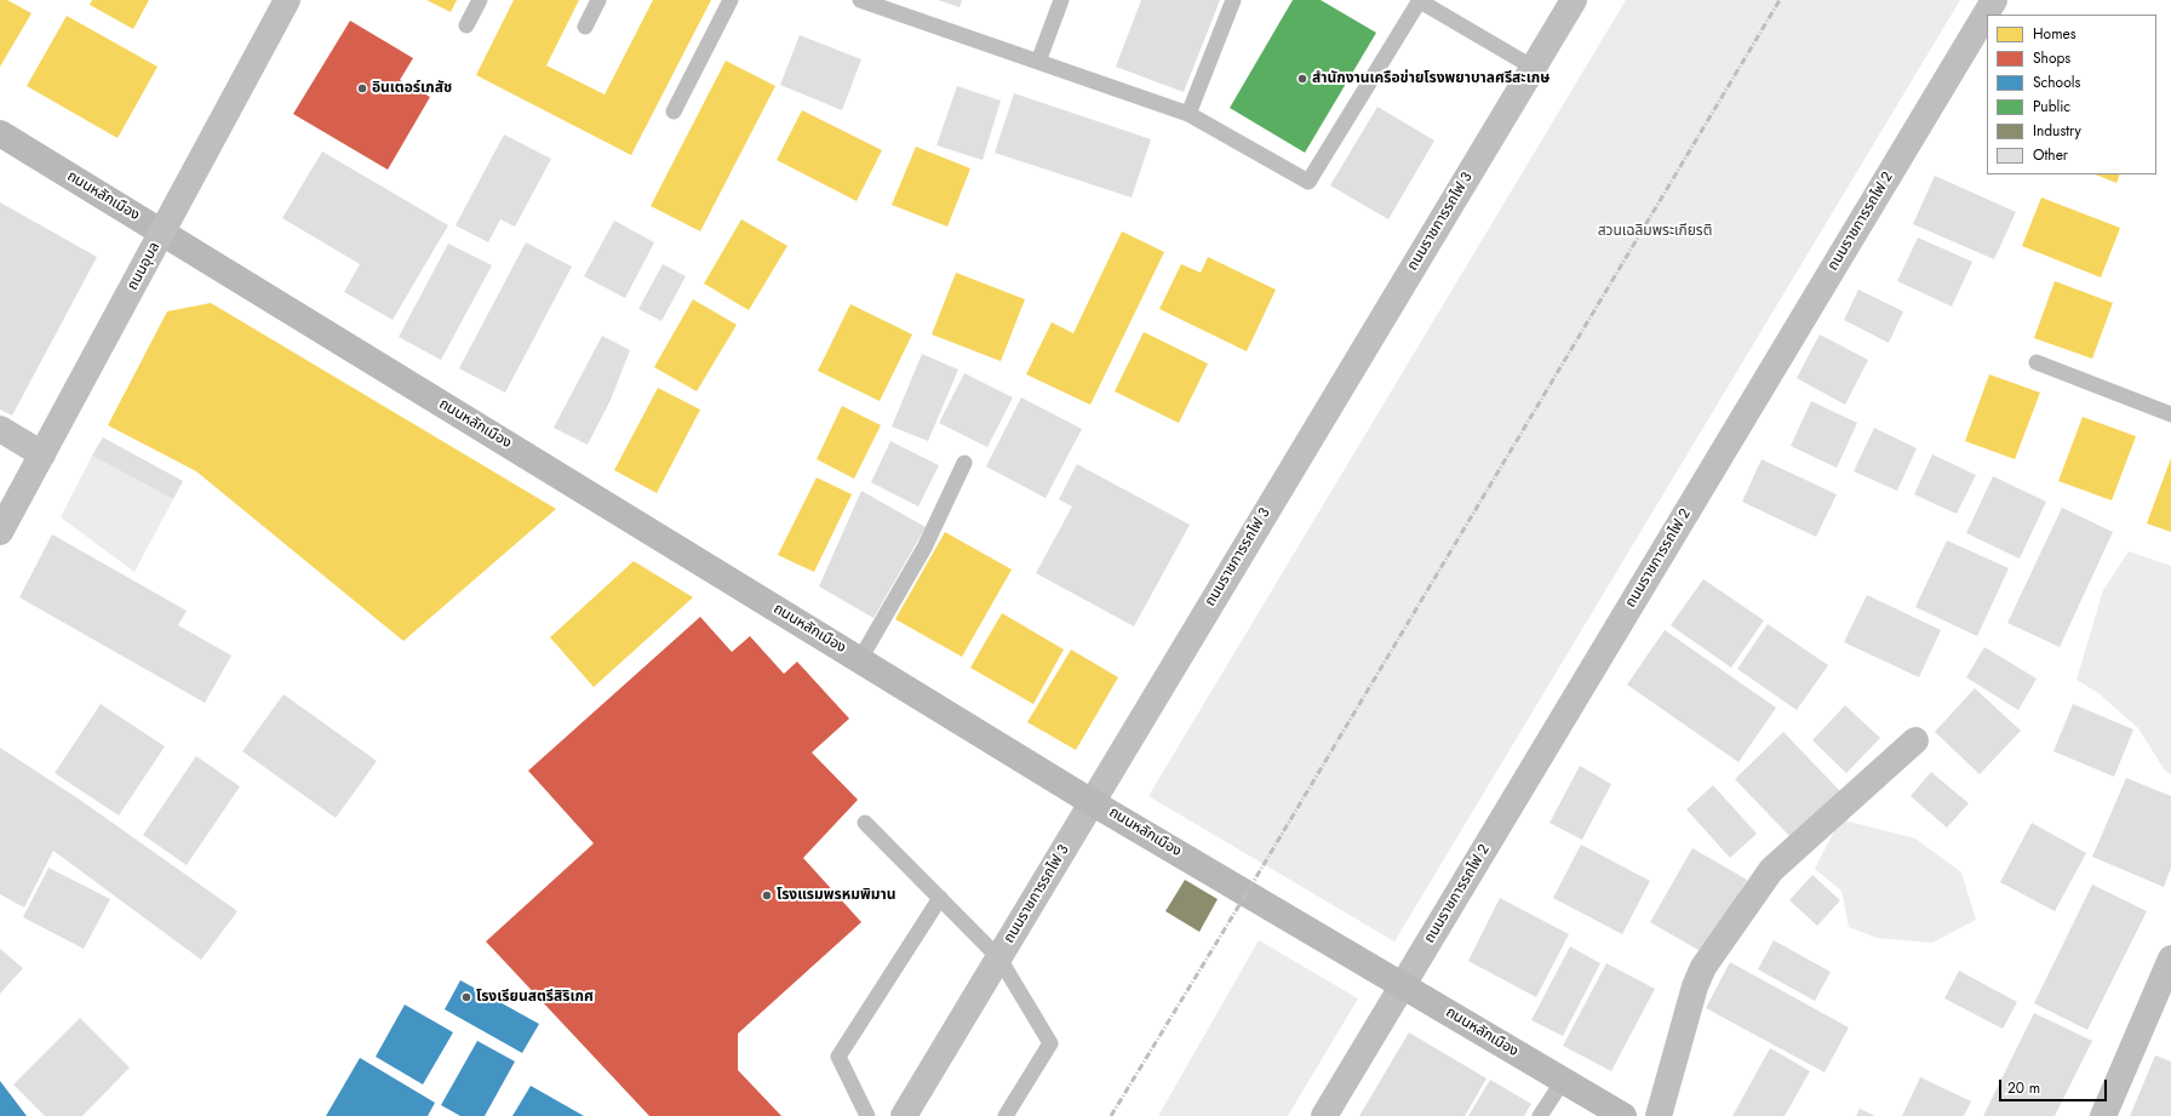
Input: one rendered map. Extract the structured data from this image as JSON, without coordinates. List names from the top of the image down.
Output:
{
  "streets": {
    "street": [
      "ถนนหลักเมือง",
      "ถนนราชการรถไฟ 3",
      "ถนนราชการรถไฟ 2",
      "ถนนอุบล"
    ]
  },
  "crossings": [
    ["ถนนหลักเมือง", "ถนนราชการรถไฟ 3"],
    ["ถนนหลักเมือง", "ถนนราชการรถไฟ 2"],
    ["ถนนหลักเมือง", "ถนนอุบล"]
  ],
  "parks": ["สวนเฉลิมพระเกียรติ"],
  "places": [
    "สำนักงานเครือข่ายโรงพยาบาลศรีสะเกษ",
    "อินเตอร์เภสัช",
    "โรงแรมพรหมพิมาน",
    "โรงเรียนสตรีสิริเกศ"
  ],
  "legend": [
    "Homes",
    "Shops",
    "Schools",
    "Public",
    "Industry",
    "Other"
  ],
  "scale_bar": "20 m"
}
